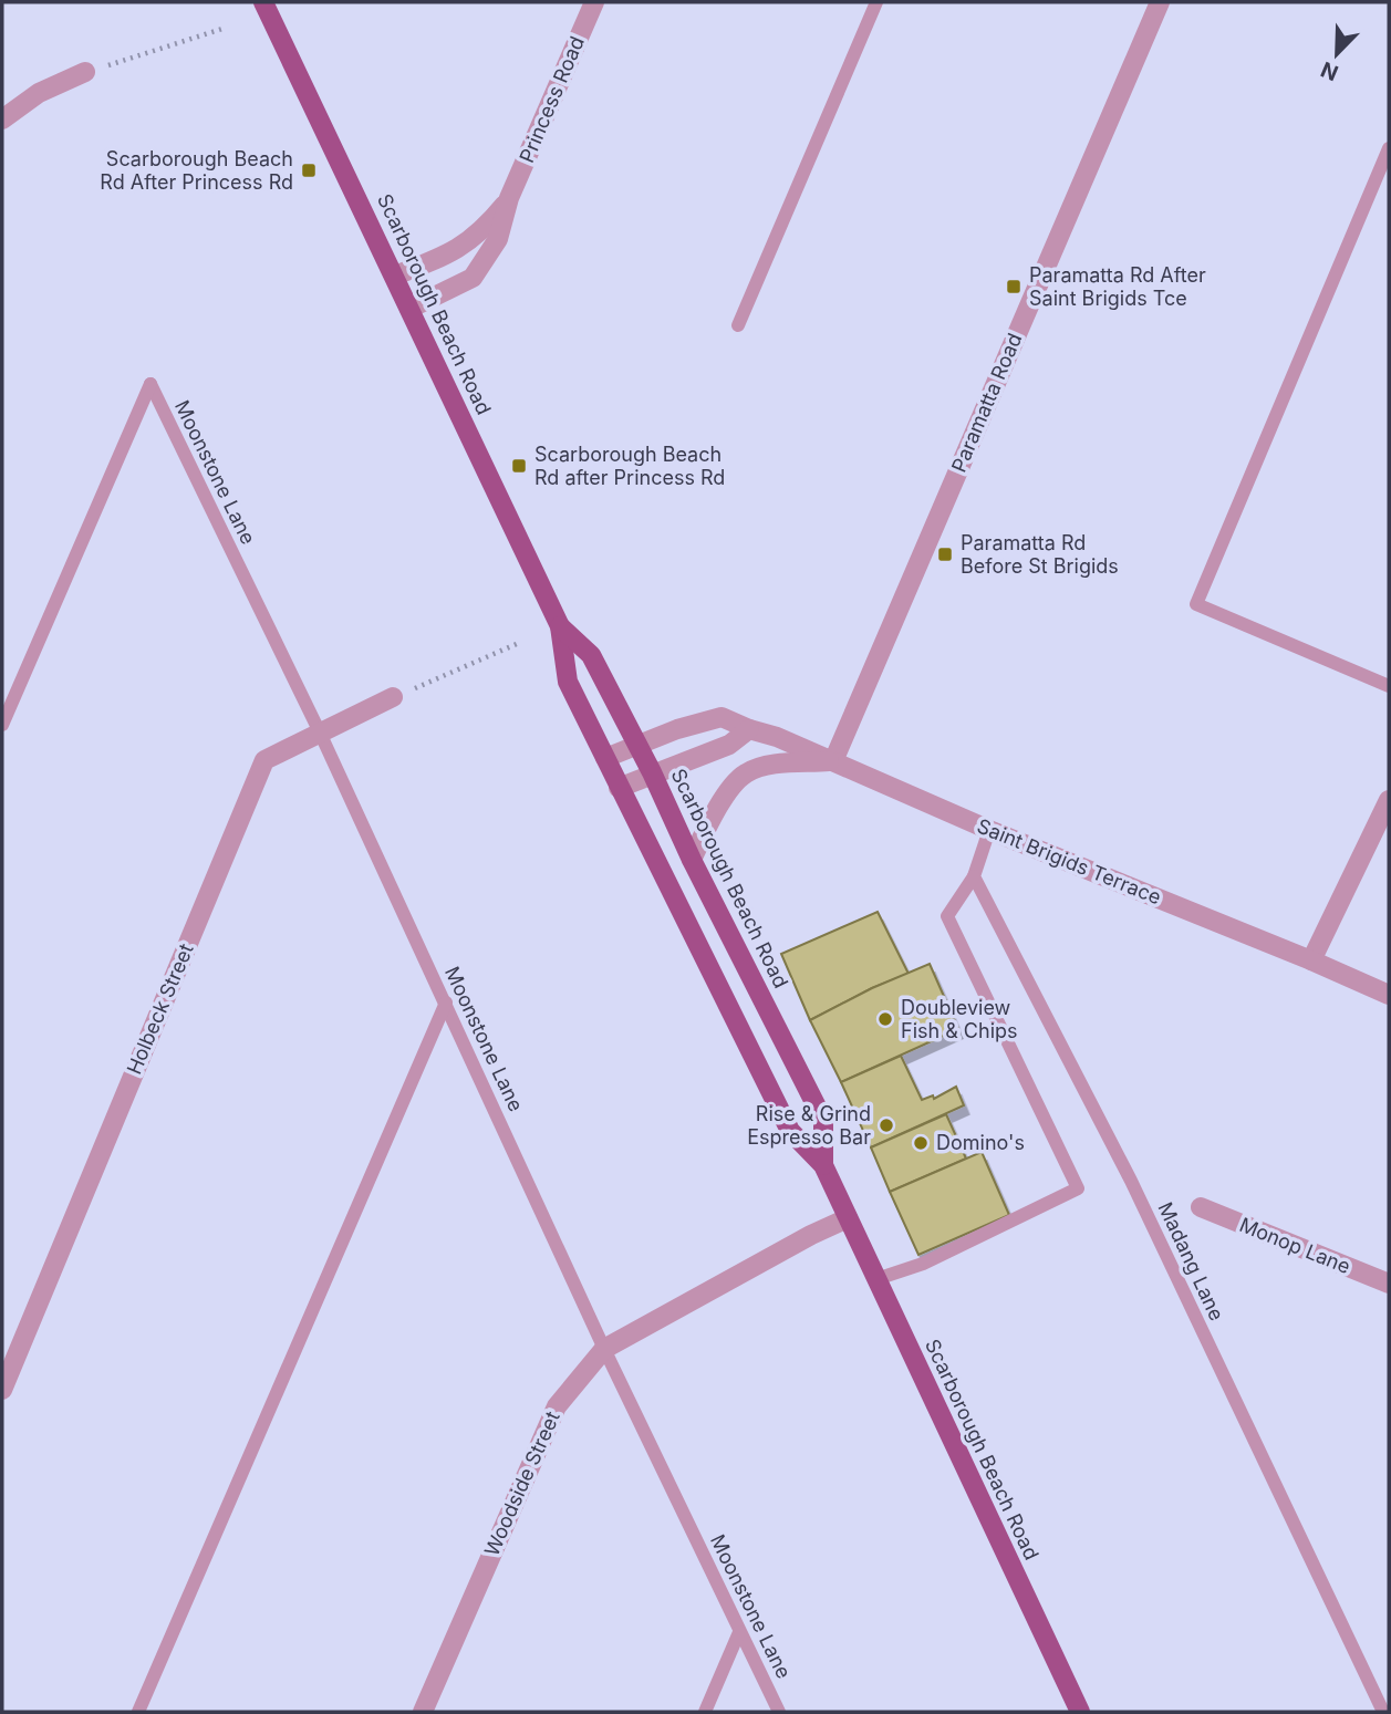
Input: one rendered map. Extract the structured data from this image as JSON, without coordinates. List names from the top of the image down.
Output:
{
  "streets": {
    "main road": ["Scarborough Beach Road"],
    "street": [
      "Princess Road",
      "Paramatta Road",
      "Saint Brigids Terrace",
      "Holbeck Street",
      "Monop Lane",
      "Woodside Street"
    ],
    "lane": ["Moonstone Lane", "Madang Lane"]
  },
  "crossings": [
    ["Princess Road", "Scarborough Beach Road"],
    ["Scarborough Beach Road", "Saint Brigids Terrace"],
    ["Scarborough Beach Road", "Woodside Street"],
    ["Paramatta Road", "Saint Brigids Terrace"],
    ["Moonstone Lane", "Holbeck Street"],
    ["Moonstone Lane", "Woodside Street"]
  ],
  "places": {
    "transit": [
      "Scarborough Beach Rd After Princess Rd",
      "Paramatta Rd After Saint Brigids Tce",
      "Scarborough Beach Rd after Princess Rd",
      "Paramatta Rd Before St Brigids"
    ],
    "other": ["Doubleview Fish & Chips", "Rise & Grind Espresso Bar", "Domino's"]
  },
  "north": "bottom left"
}
